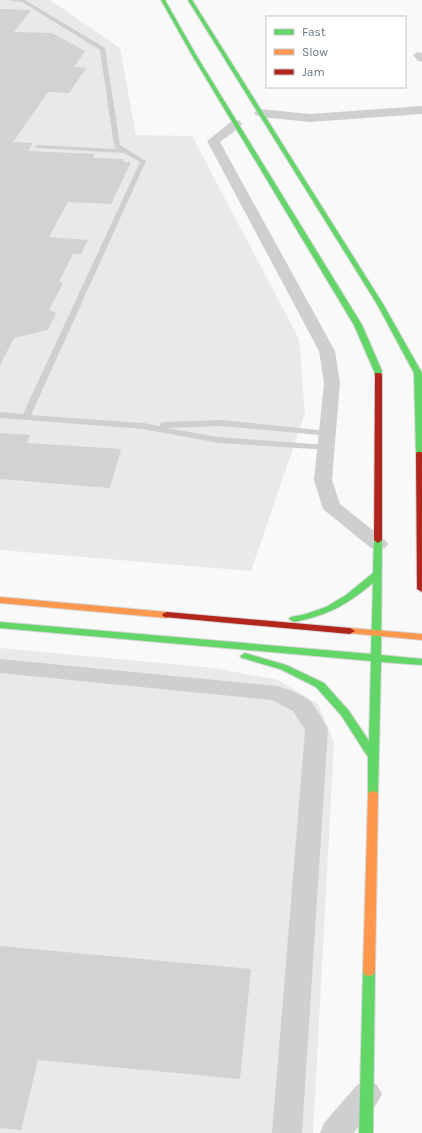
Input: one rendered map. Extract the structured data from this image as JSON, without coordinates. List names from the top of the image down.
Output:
{
  "legend": ["Fast", "Slow", "Jam"]
}
